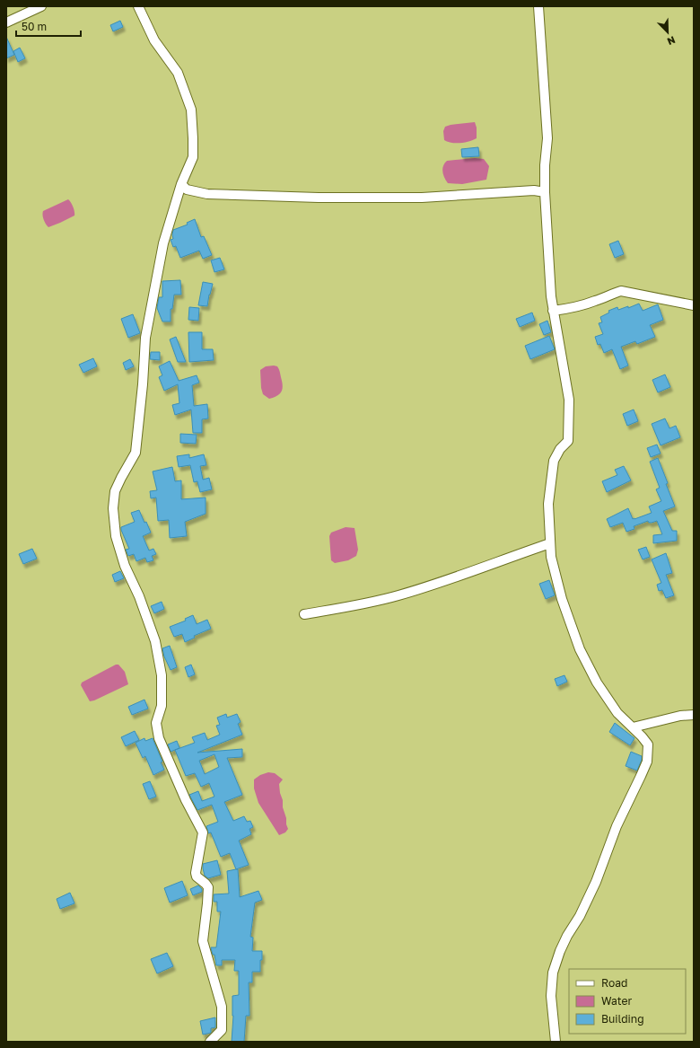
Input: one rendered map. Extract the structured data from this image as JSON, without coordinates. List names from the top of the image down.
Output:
{
  "legend": ["Road", "Water", "Building"],
  "scale_bar": "50 m",
  "north": "bottom right"
}
